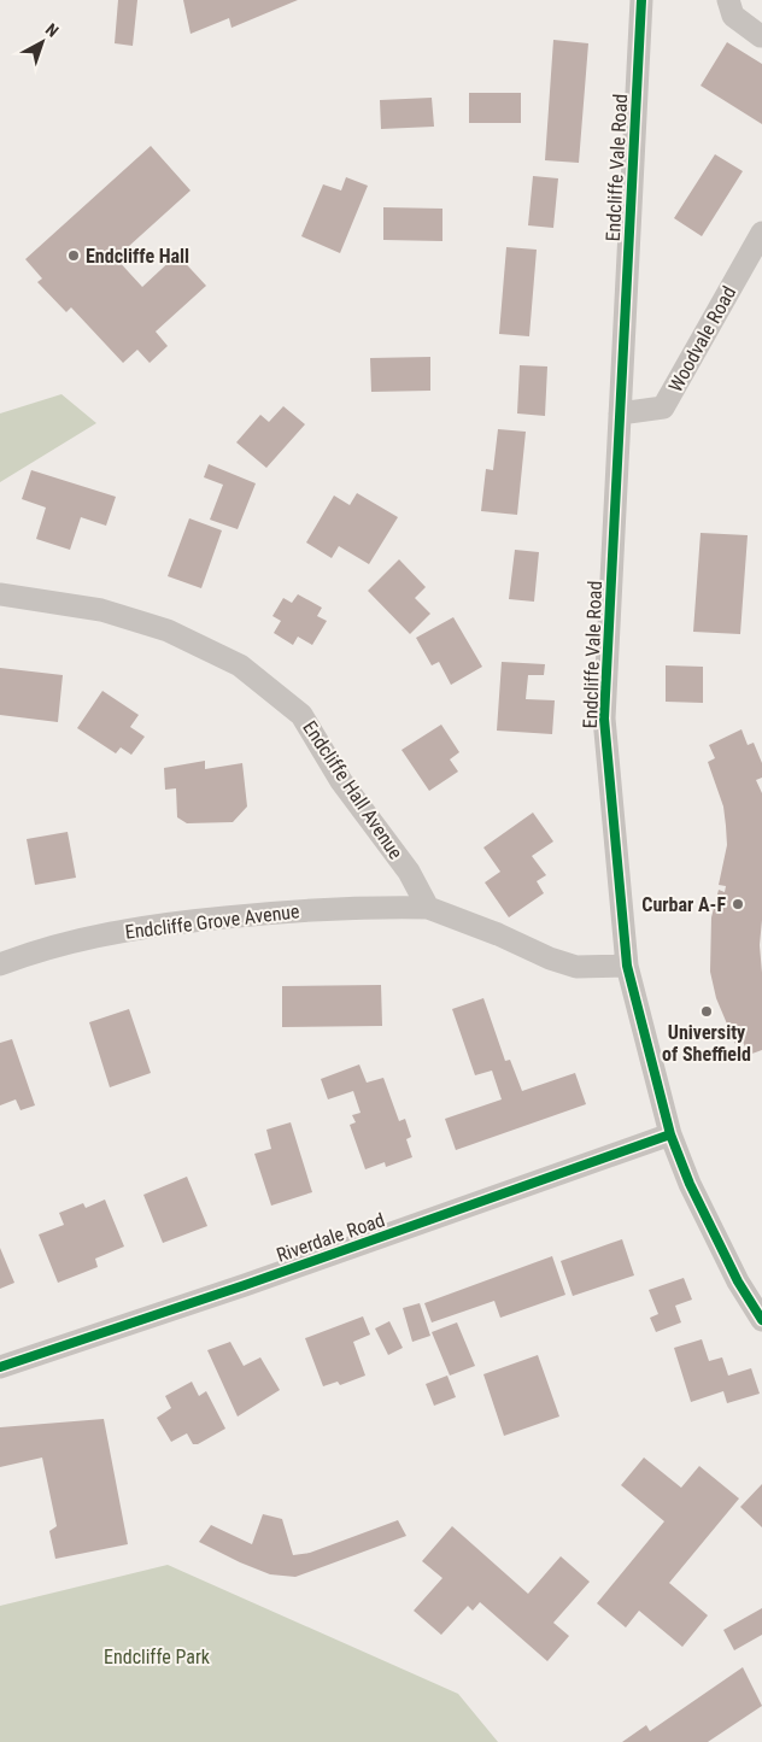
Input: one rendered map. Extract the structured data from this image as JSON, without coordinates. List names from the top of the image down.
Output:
{
  "streets": {
    "street": [
      "Endcliffe Vale Road",
      "Woodvale Road",
      "Endcliffe Hall Avenue",
      "Endcliffe Grove Avenue",
      "Riverdale Road"
    ]
  },
  "crossings": [
    ["Endcliffe Vale Road", "Woodvale Road"],
    ["Endcliffe Vale Road", "Riverdale Road"],
    ["Endcliffe Hall Avenue", "Endcliffe Grove Avenue"]
  ],
  "parks": ["Endcliffe Park"],
  "places": ["Endcliffe Hall", "Curbar A-F", "University of Sheffield"],
  "north": "top right"
}
